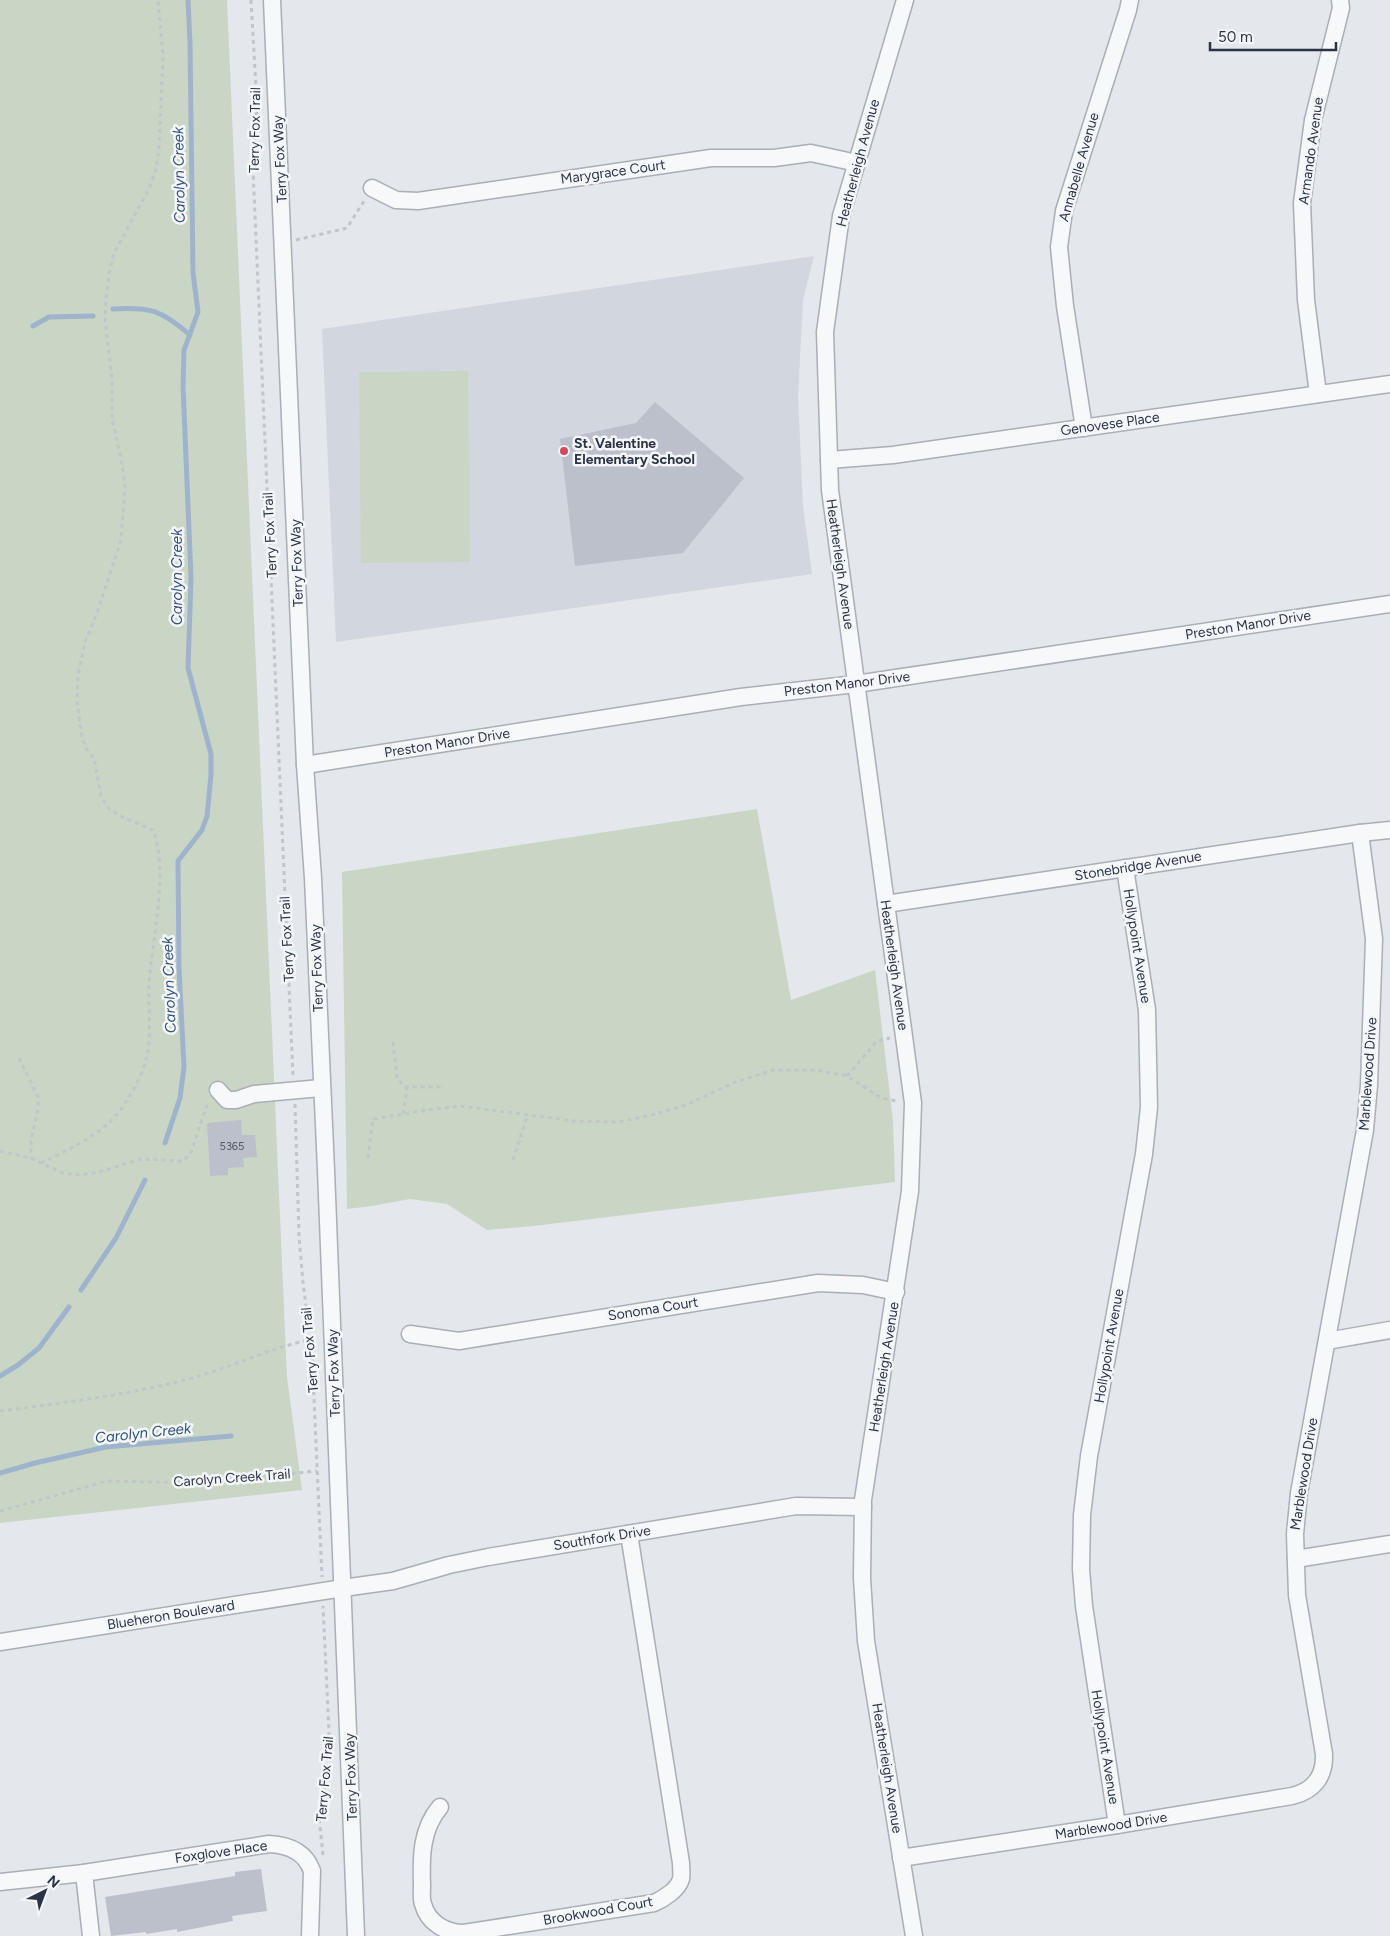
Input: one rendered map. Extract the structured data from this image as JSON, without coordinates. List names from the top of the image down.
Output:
{
  "streets": {
    "street": [
      "Armando Avenue",
      "Terry Fox Way",
      "Heatherleigh Avenue",
      "Annabelle Avenue",
      "Marygrace Court",
      "Genovese Place",
      "Preston Manor Drive",
      "Stonebridge Avenue",
      "Hollypoint Avenue",
      "Marblewood Drive",
      "Sonoma Court",
      "Southfork Drive",
      "Blueheron Boulevard",
      "Foxglove Place",
      "Brookwood Court"
    ],
    "path": ["Terry Fox Trail", "Carolyn Creek Trail"]
  },
  "crossings": [
    ["Terry Fox Trail", "Carolyn Creek Trail"],
    ["Armando Avenue", "Genovese Place"],
    ["Terry Fox Way", "Preston Manor Drive"],
    ["Terry Fox Way", "Southfork Drive"],
    ["Terry Fox Way", "Blueheron Boulevard"],
    ["Heatherleigh Avenue", "Marygrace Court"],
    ["Heatherleigh Avenue", "Genovese Place"],
    ["Heatherleigh Avenue", "Preston Manor Drive"],
    ["Heatherleigh Avenue", "Stonebridge Avenue"],
    ["Heatherleigh Avenue", "Marblewood Drive"],
    ["Heatherleigh Avenue", "Sonoma Court"],
    ["Heatherleigh Avenue", "Southfork Drive"],
    ["Annabelle Avenue", "Genovese Place"],
    ["Stonebridge Avenue", "Hollypoint Avenue"],
    ["Stonebridge Avenue", "Marblewood Drive"],
    ["Hollypoint Avenue", "Marblewood Drive"],
    ["Southfork Drive", "Blueheron Boulevard"],
    ["Southfork Drive", "Brookwood Court"]
  ],
  "water": ["Carolyn Creek"],
  "places": ["St. Valentine Elementary School"],
  "house_numbers": ["5365"],
  "scale_bar": "50 m",
  "north": "top right"
}
